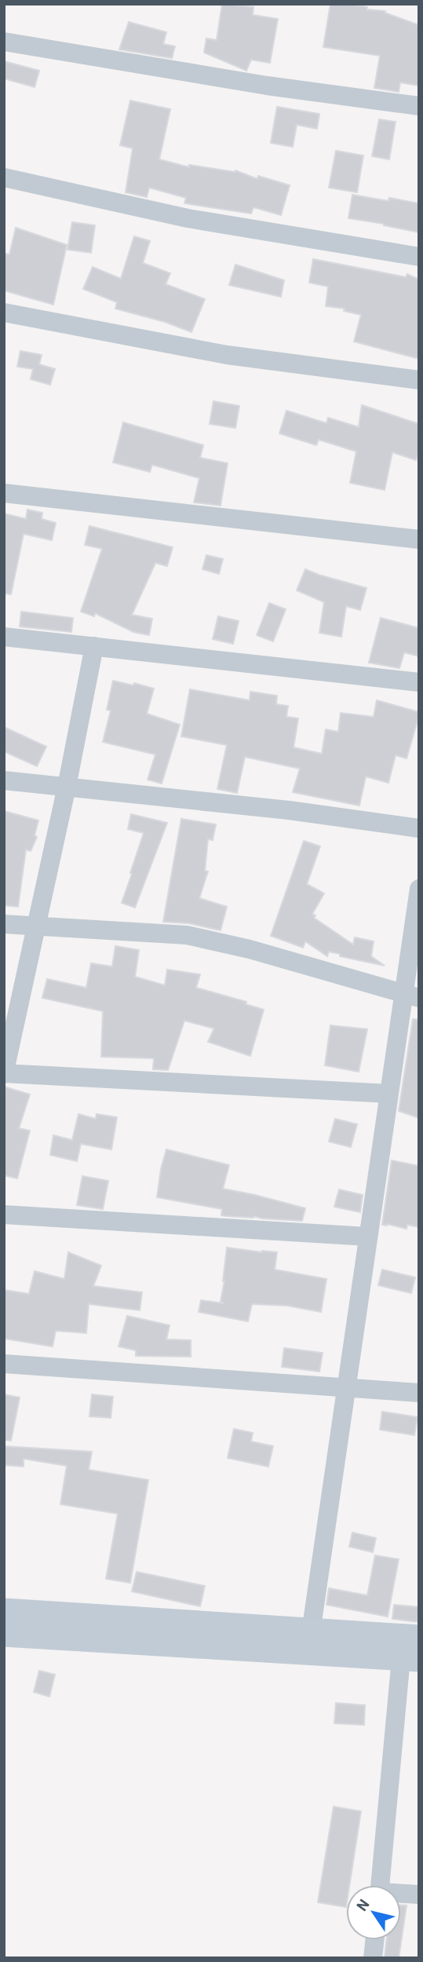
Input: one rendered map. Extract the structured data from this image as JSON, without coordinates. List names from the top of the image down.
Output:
{
  "north": "top left"
}
